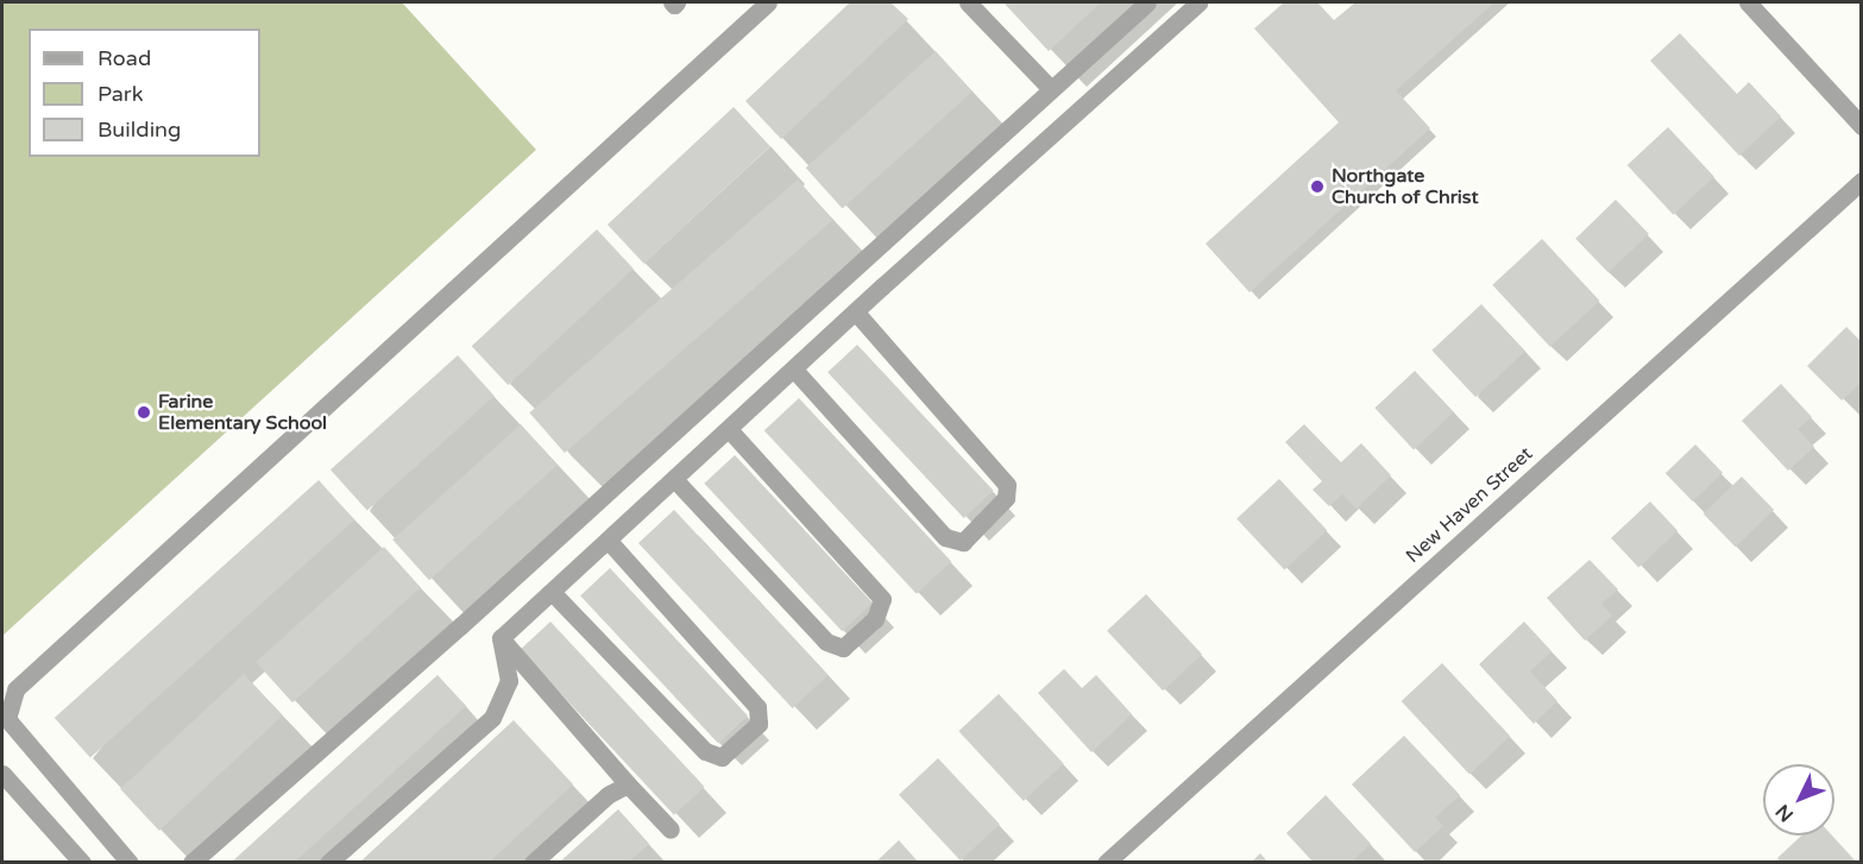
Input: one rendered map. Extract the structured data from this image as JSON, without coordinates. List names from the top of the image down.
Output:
{
  "streets": {
    "street": ["New Haven Street"]
  },
  "places": ["Northgate Church of Christ", "Farine Elementary School"],
  "legend": ["Road", "Park", "Building"],
  "north": "bottom left"
}
